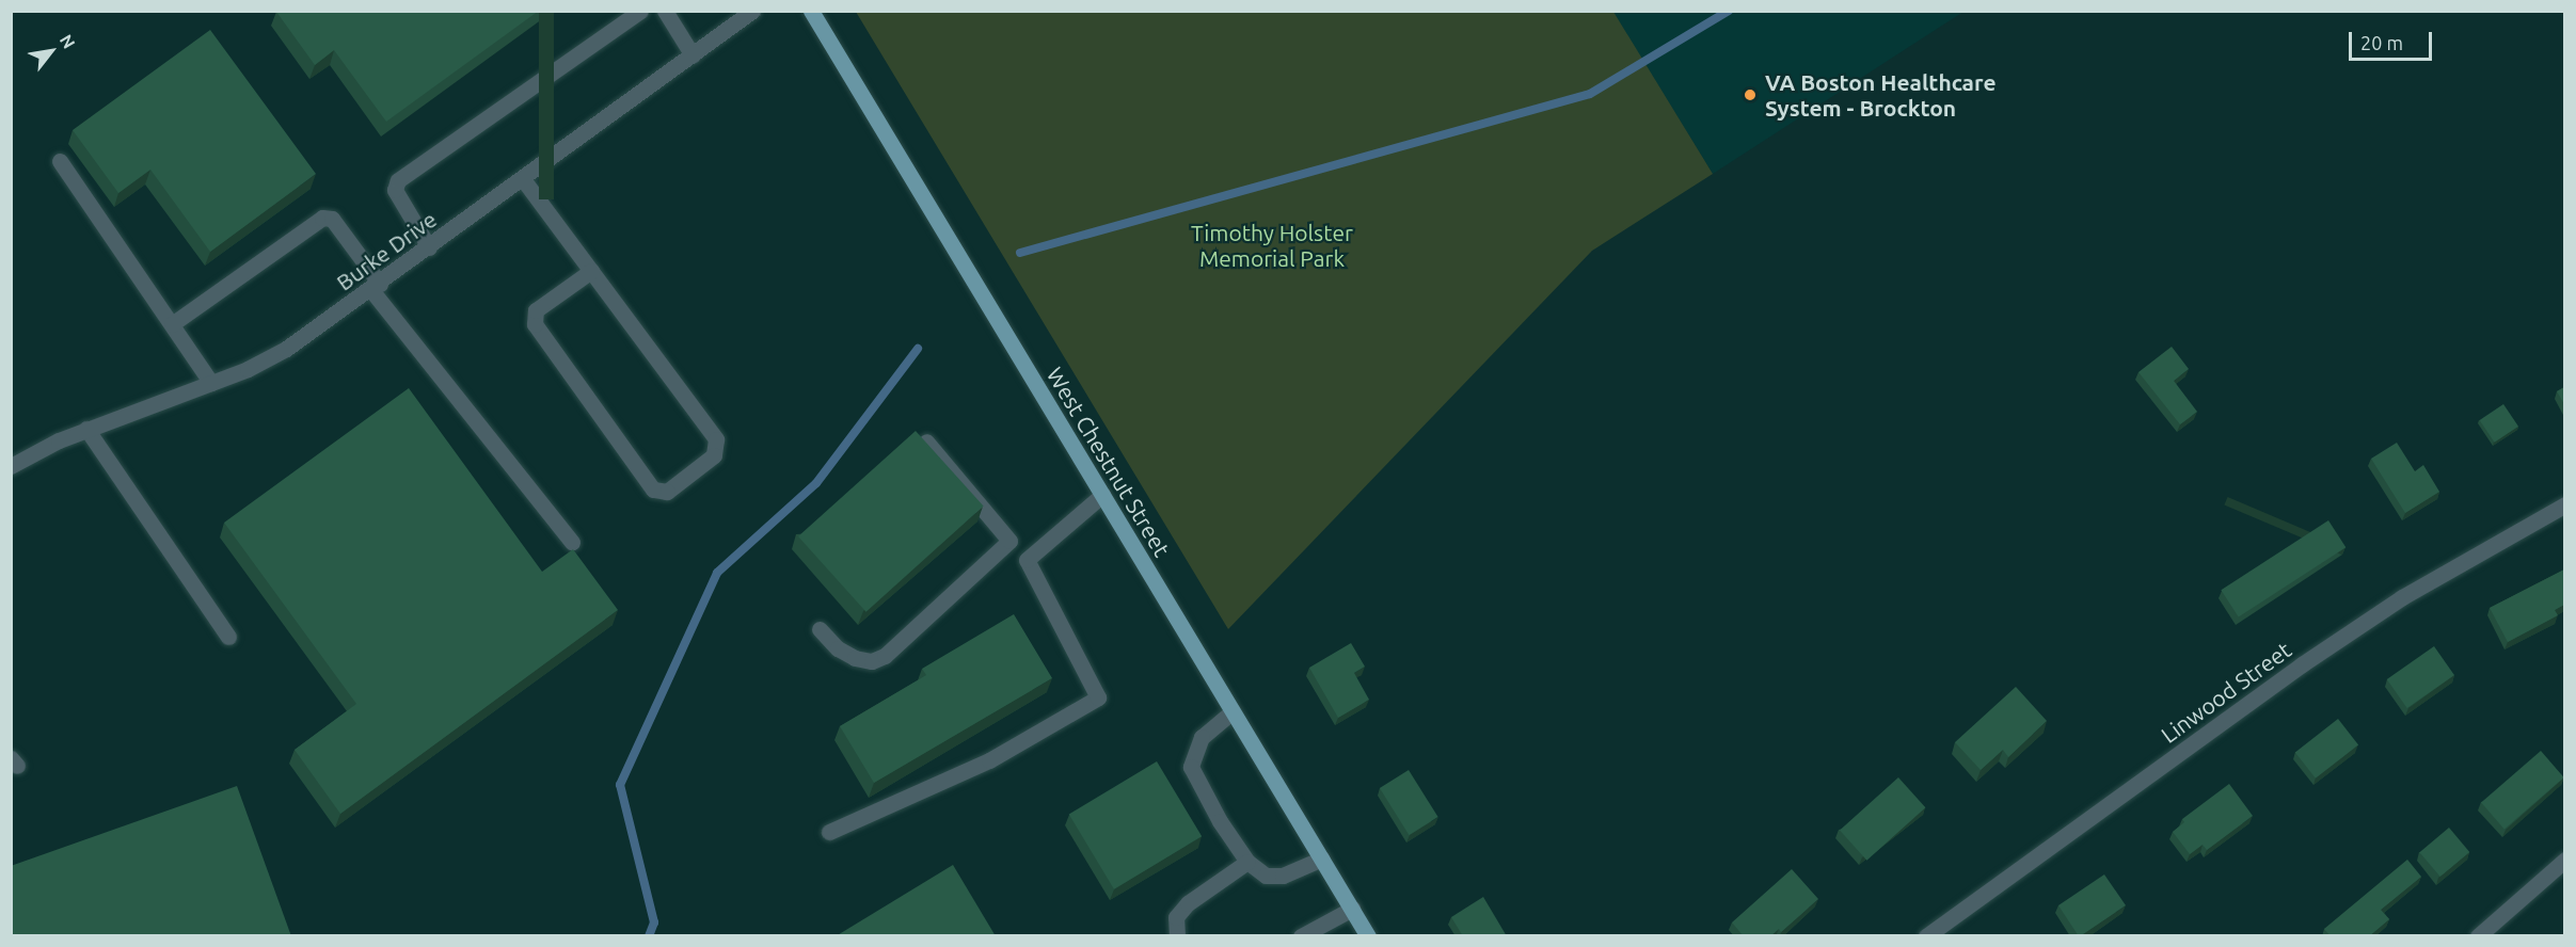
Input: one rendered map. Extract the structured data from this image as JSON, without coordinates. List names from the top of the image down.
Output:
{
  "streets": {
    "main road": ["West Chestnut Street"],
    "street": ["Burke Drive", "Linwood Street"]
  },
  "parks": ["Timothy Holster Memorial Park"],
  "places": ["VA Boston Healthcare System - Brockton"],
  "scale_bar": "20 m",
  "north": "top right"
}
